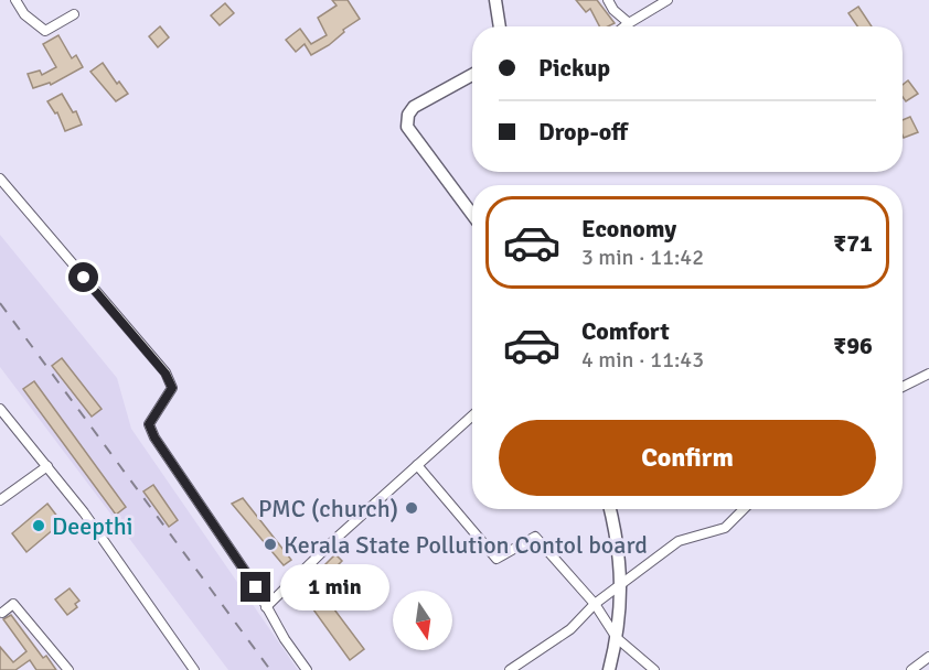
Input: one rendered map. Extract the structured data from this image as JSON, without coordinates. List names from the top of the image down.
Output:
{
  "places": ["PMC (church)", "Deepthi", "Kerala State Pollution Contol board"],
  "north": "bottom",
  "page": {
    "banner": ["Pickup", "Drop-off"],
    "list": [
      {
        "name": "Economy",
        "note": "3 min · 11:42",
        "value": "₹71"
      },
      {
        "name": "Comfort",
        "note": "4 min · 11:43",
        "value": "₹96"
      }
    ],
    "buttons": "Confirm",
    "bubble": "1 min"
  }
}
